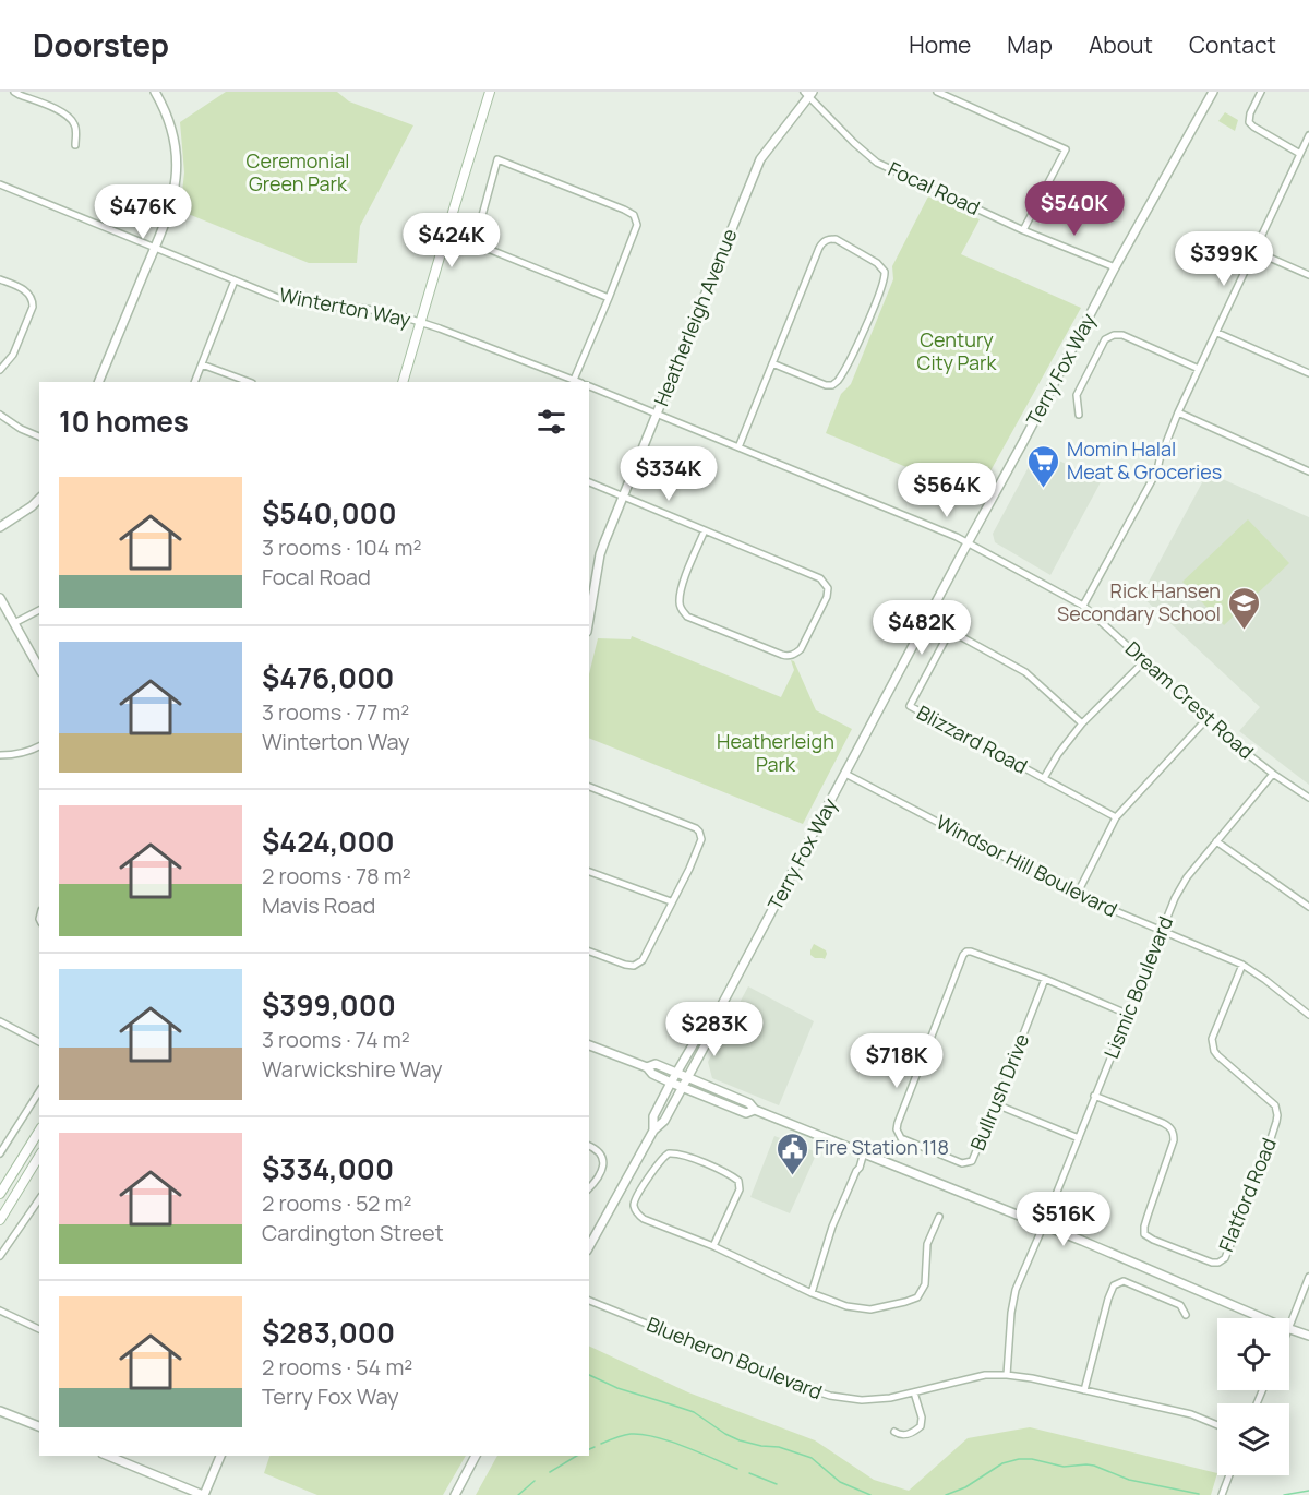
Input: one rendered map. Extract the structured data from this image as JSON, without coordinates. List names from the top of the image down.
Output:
{
  "streets": {
    "street": [
      "Focal Road",
      "Winterton Way",
      "Heatherleigh Avenue",
      "Terry Fox Way",
      "Dream Crest Road",
      "Blizzard Road",
      "Windsor Hill Boulevard",
      "Lismic Boulevard",
      "Bullrush Drive",
      "Flatford Road",
      "Blueheron Boulevard"
    ]
  },
  "crossings": [
    ["Focal Road", "Heatherleigh Avenue"],
    ["Focal Road", "Terry Fox Way"],
    ["Terry Fox Way", "Dream Crest Road"],
    ["Terry Fox Way", "Windsor Hill Boulevard"],
    ["Dream Crest Road", "Lismic Boulevard"],
    ["Windsor Hill Boulevard", "Lismic Boulevard"],
    ["Windsor Hill Boulevard", "Flatford Road"],
    ["Lismic Boulevard", "Bullrush Drive"],
    ["Lismic Boulevard", "Flatford Road"],
    ["Lismic Boulevard", "Blueheron Boulevard"]
  ],
  "parks": ["Ceremonial Green Park", "Century City Park", "Heatherleigh Park"],
  "places": {
    "supermarket": ["Momin Halal Meat & Groceries"],
    "school or university": ["Rick Hansen Secondary School"],
    "public building": ["Fire Station 118"]
  },
  "page": {
    "header": "Doorstep",
    "nav": [
      "Home",
      "Map",
      "About",
      "Contact"
    ],
    "price": [
      "$540K",
      "$476K",
      "$424K",
      "$399K",
      "$334K",
      "$564K",
      "$482K",
      "$283K",
      "$718K",
      "$516K"
    ],
    "heading": "10 homes",
    "list": [
      {
        "name": "$540,000",
        "note": "3 rooms · 104 m² · Focal Road"
      },
      {
        "name": "$476,000",
        "note": "3 rooms · 77 m² · Winterton Way"
      },
      {
        "name": "$424,000",
        "note": "2 rooms · 78 m² · Mavis Road"
      },
      {
        "name": "$399,000",
        "note": "3 rooms · 74 m² · Warwickshire Way"
      },
      {
        "name": "$334,000",
        "note": "2 rooms · 52 m² · Cardington Street"
      },
      {
        "name": "$283,000",
        "note": "2 rooms · 54 m² · Terry Fox Way"
      }
    ]
  }
}
